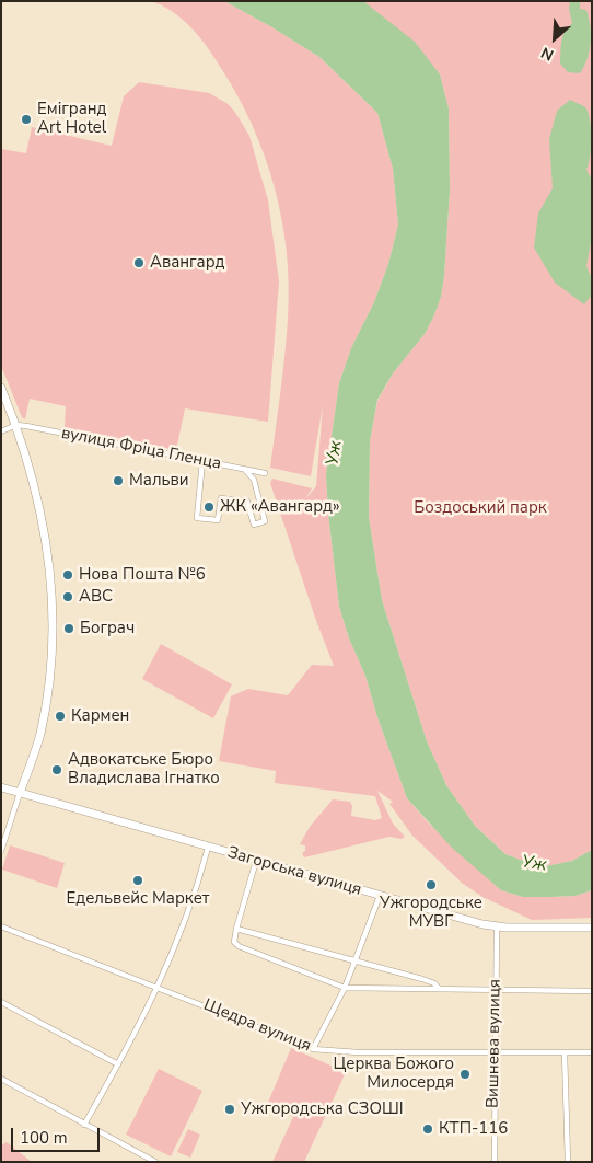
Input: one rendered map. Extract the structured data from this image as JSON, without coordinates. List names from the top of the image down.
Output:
{
  "streets": {
    "street": [
      "вулиця Фріца Гленца",
      "Загорська вулиця",
      "Щедра вулиця",
      "Вишнева вулиця"
    ]
  },
  "crossings": [
    ["Загорська вулиця", "Вишнева вулиця"],
    ["Щедра вулиця", "Вишнева вулиця"]
  ],
  "water": ["Уж"],
  "parks": ["Боздоський парк"],
  "places": [
    "Емігранд Art Hotel",
    "Авангард",
    "Мальви",
    "ЖК «Авангард»",
    "Нова Пошта №6",
    "ABC",
    "Бограч",
    "Кармен",
    "Адвокатське Бюро Владислава Ігнатко",
    "Едельвейс Маркет",
    "Ужгородське МУВГ",
    "Церква Божого Милосердя",
    "Ужгородська СЗОШІ",
    "КТП-116"
  ],
  "scale_bar": "100 m",
  "north": "bottom left"
}
